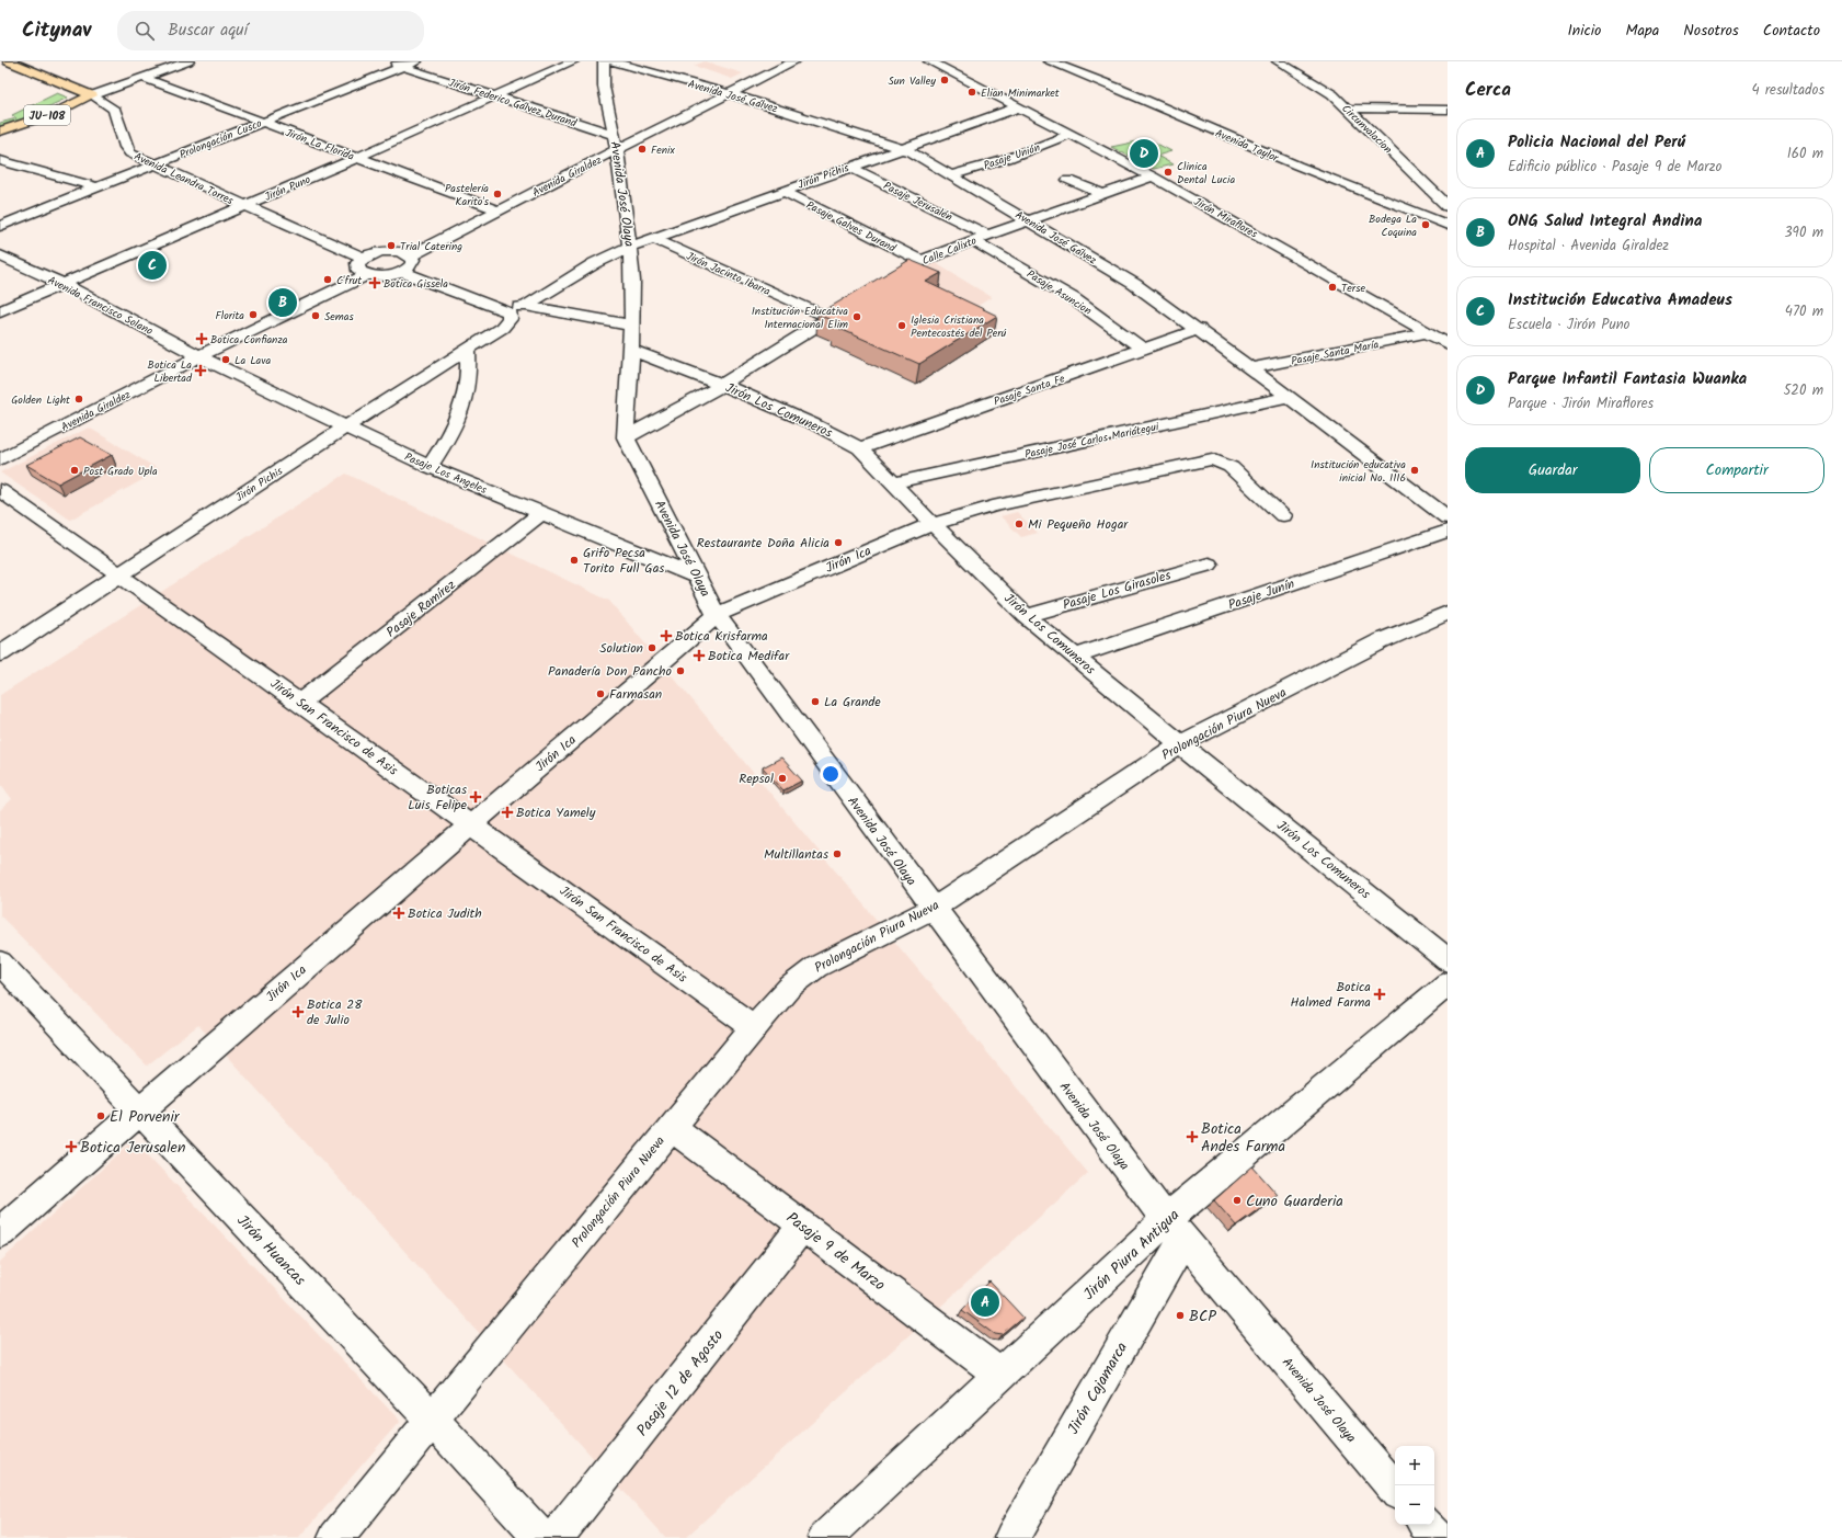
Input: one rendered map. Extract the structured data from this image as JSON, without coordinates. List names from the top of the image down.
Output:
{
  "streets": {
    "main road": ["JU-108", "Avenida Leandra Torres"],
    "street": [
      "Avenida José Gálvez",
      "Jirón Federico Gálvez Durand",
      "Circunvalacion",
      "Prolongación Cusco",
      "Jirón La Florida",
      "Avenida Taylor",
      "Pasaje Unión",
      "Avenida Giraldez",
      "Jirón Pichis",
      "Jirón Puno",
      "Avenida José Olaya",
      "Pasaje Jerusalén",
      "Jirón Miraflores",
      "Pasaje Galves Durand",
      "Calle Calixto",
      "Jirón Jacinto Ibarra",
      "Pasaje Asuncion",
      "Avenida Francisco Solano",
      "Pasaje Santa María",
      "Pasaje Santa Fe",
      "Jirón Los Comuneros",
      "Pasaje José Carlos Mariátegui",
      "Pasaje Los Angeles",
      "Jirón Ica",
      "Pasaje Los Girasoles",
      "Pasaje Junín",
      "Pasaje Ramírez",
      "Prolongación Piura Nueva",
      "Jirón San Francisco de Asis",
      "Jirón Huancas",
      "Pasaje 9 de Marzo",
      "Jirón Piura Antigua",
      "Pasaje 12 de Agosto",
      "Jirón Cajamarca"
    ]
  },
  "crossings": [
    ["Avenida José Gálvez", "Pasaje Unión"],
    ["Avenida José Gálvez", "Avenida Giraldez"],
    ["Avenida José Gálvez", "Jirón Pichis"],
    ["Avenida José Gálvez", "Calle Calixto"],
    ["Avenida José Gálvez", "Pasaje Santa María"],
    ["Avenida José Gálvez", "Pasaje Santa Fe"],
    ["Avenida José Gálvez", "Pasaje José Carlos Mariátegui"],
    ["Jirón Federico Gálvez Durand", "Prolongación Cusco"],
    ["Jirón Federico Gálvez Durand", "Avenida Giraldez"],
    ["Jirón Federico Gálvez Durand", "Jirón Puno"],
    ["Jirón Federico Gálvez Durand", "Avenida José Olaya"],
    ["JU-108", "Avenida Leandra Torres"],
    ["Prolongación Cusco", "Jirón La Florida"],
    ["Prolongación Cusco", "Avenida Leandra Torres"],
    ["Jirón La Florida", "Avenida Giraldez"],
    ["Jirón La Florida", "Jirón Puno"],
    ["Pasaje Unión", "Jirón Miraflores"],
    ["Avenida Giraldez", "Avenida José Olaya"],
    ["Avenida Giraldez", "Avenida Francisco Solano"],
    ["Avenida Giraldez", "Pasaje Los Angeles"],
    ["Jirón Pichis", "Avenida José Olaya"],
    ["Jirón Pichis", "Pasaje Jerusalén"],
    ["Jirón Pichis", "Jirón Miraflores"],
    ["Jirón Pichis", "Pasaje Galves Durand"],
    ["Jirón Pichis", "Jirón Jacinto Ibarra"],
    ["Jirón Pichis", "Pasaje Los Angeles"],
    ["Jirón Pichis", "Jirón San Francisco de Asis"],
    ["Avenida Leandra Torres", "Jirón Puno"],
    ["Jirón Puno", "Avenida Francisco Solano"],
    ["Avenida José Olaya", "Jirón Los Comuneros"],
    ["Avenida José Olaya", "Pasaje Los Angeles"],
    ["Avenida José Olaya", "Jirón Ica"],
    ["Avenida José Olaya", "Prolongación Piura Nueva"],
    ["Avenida José Olaya", "Jirón Piura Antigua"],
    ["Avenida José Olaya", "Jirón Cajamarca"],
    ["Pasaje Jerusalén", "Calle Calixto"],
    ["Pasaje Jerusalén", "Pasaje Asuncion"],
    ["Jirón Miraflores", "Calle Calixto"],
    ["Pasaje Galves Durand", "Calle Calixto"],
    ["Calle Calixto", "Pasaje Asuncion"],
    ["Pasaje Asuncion", "Pasaje Santa Fe"],
    ["Avenida Francisco Solano", "Pasaje Los Angeles"],
    ["Pasaje Santa Fe", "Jirón Los Comuneros"],
    ["Jirón Los Comuneros", "Pasaje José Carlos Mariátegui"],
    ["Jirón Los Comuneros", "Jirón Ica"],
    ["Jirón Los Comuneros", "Pasaje Los Girasoles"],
    ["Jirón Los Comuneros", "Pasaje Junín"],
    ["Jirón Los Comuneros", "Prolongación Piura Nueva"],
    ["Pasaje Los Angeles", "Pasaje Ramírez"],
    ["Jirón Ica", "Jirón San Francisco de Asis"],
    ["Jirón Ica", "Jirón Huancas"],
    ["Pasaje Ramírez", "Jirón San Francisco de Asis"],
    ["Prolongación Piura Nueva", "Jirón San Francisco de Asis"],
    ["Prolongación Piura Nueva", "Jirón Huancas"],
    ["Prolongación Piura Nueva", "Pasaje 9 de Marzo"],
    ["Pasaje 9 de Marzo", "Jirón Piura Antigua"],
    ["Pasaje 9 de Marzo", "Pasaje 12 de Agosto"],
    ["Jirón Piura Antigua", "Jirón Cajamarca"]
  ],
  "places": {
    "other": [
      "Sun Valley",
      "Elian Minimarket",
      "Fenix",
      "Clinica Dental Lucia",
      "Pastelería Karito's",
      "Bodega La Coquina",
      "Trial Catering",
      "C'frut",
      "Terse",
      "Florita",
      "Semas",
      "Institución Educativa Internacional Elim",
      "Iglesia Cristiana Pentecostés del Perú",
      "La Lava",
      "Golden Light",
      "Post Grado Upla",
      "Institución educativa inicial No. 1116",
      "Mi Pequeño Hogar",
      "Restaurante Doña Alicia",
      "Grifo Pecsa Torito Full Gas",
      "Solution",
      "Panadería Don Pancho",
      "Farmasan",
      "La Grande",
      "Repsol",
      "Multillantas",
      "El Porvenir",
      "Cuno Guarderia",
      "BCP"
    ],
    "health": [
      "Botica Gissela",
      "Botica Confianza",
      "Botica La Libertad",
      "Botica Krisfarma",
      "Botica Medifar",
      "Boticas Luis Felipe",
      "Botica Yamely",
      "Botica Judith",
      "Botica Halmed Farma",
      "Botica 28 de Julio",
      "Botica Andes Farma",
      "Botica Jerusalen"
    ]
  },
  "page": {
    "header": "Citynav",
    "search": "Buscar aquí",
    "nav": [
      "Inicio",
      "Mapa",
      "Nosotros",
      "Contacto"
    ],
    "heading": ["Cerca", "4 resultados"],
    "list": [
      {
        "mark": "A",
        "name": "Policia Nacional del Perú",
        "note": "Edificio público · Pasaje 9 de Marzo",
        "value": "160 m"
      },
      {
        "mark": "B",
        "name": "ONG Salud Integral Andina",
        "note": "Hospital · Avenida Giraldez",
        "value": "390 m"
      },
      {
        "mark": "C",
        "name": "Institución Educativa Amadeus",
        "note": "Escuela · Jirón Puno",
        "value": "470 m"
      },
      {
        "mark": "D",
        "name": "Parque Infantil Fantasia Wuanka",
        "note": "Parque · Jirón Miraflores",
        "value": "520 m"
      }
    ],
    "pins": [
      "D",
      "C",
      "B",
      "A"
    ],
    "buttons": ["Guardar", "Compartir"],
    "map_buttons": ["+", "−"]
  }
}
